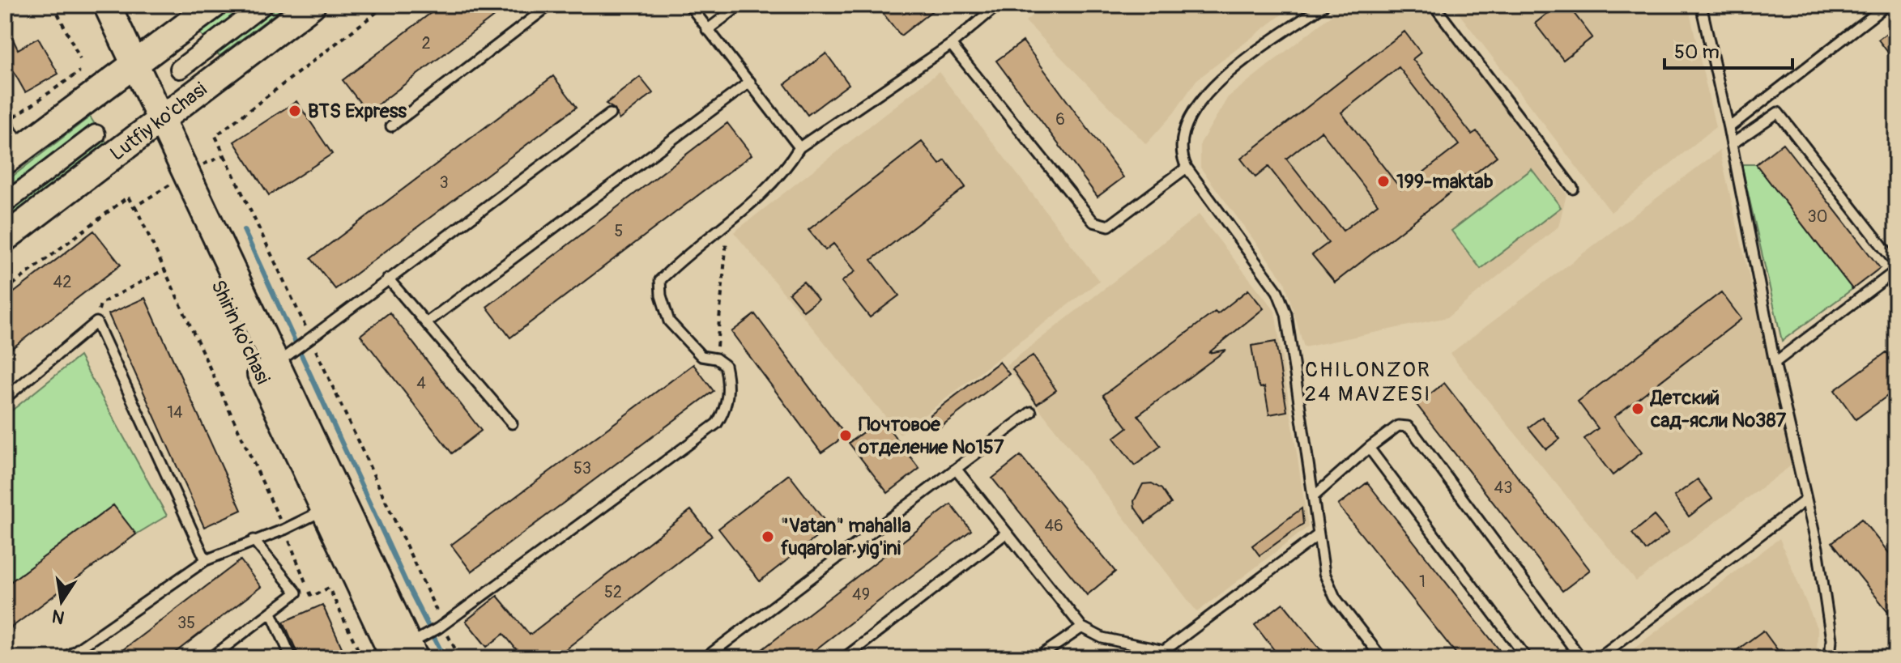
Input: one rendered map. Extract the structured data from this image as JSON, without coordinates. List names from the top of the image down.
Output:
{
  "streets": {
    "main road": ["Lutfiy ko'chasi", "Shirin ko'chasi"]
  },
  "crossings": [
    ["Lutfiy ko'chasi", "Shirin ko'chasi"]
  ],
  "districts": ["CHILONZOR 24 MAVZESI"],
  "places": [
    "BTS Express",
    "199-maktab",
    "Детский сад-ясли №387",
    "Почтовое отделение №157",
    "\"Vatan\" mahalla fuqarolar yig'ini"
  ],
  "house_numbers": [
    "2",
    "6",
    "3",
    "30",
    "5",
    "42",
    "4",
    "14",
    "53",
    "43",
    "46",
    "1",
    "52",
    "49",
    "35"
  ],
  "scale_bar": "50 m",
  "north": "bottom"
}
